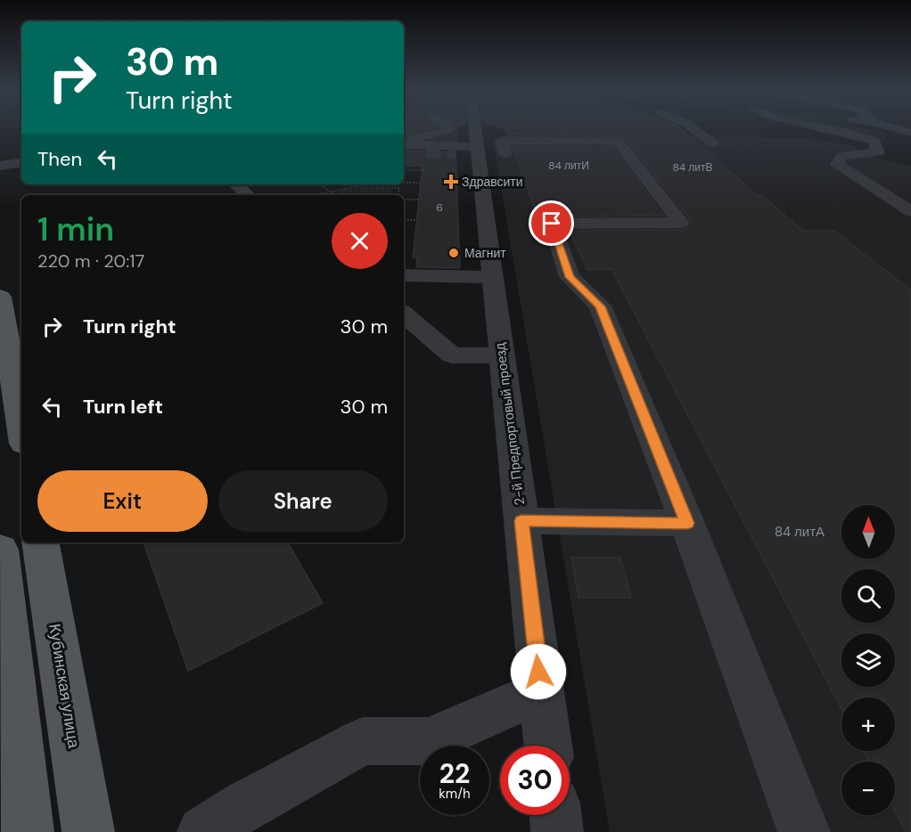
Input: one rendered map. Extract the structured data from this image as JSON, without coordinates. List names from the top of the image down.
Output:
{
  "streets": {
    "main road": ["Кубинская улица"],
    "street": ["2-й Предпортовый проезд"]
  },
  "places": {
    "health": ["Здравсити"],
    "other": ["Магнит"]
  },
  "house_numbers": [
    "84 литИ",
    "84 литВ",
    "6",
    "84 литА"
  ],
  "north": "top",
  "page": {
    "turn": ["30 m", "Turn right"],
    "then": "Then",
    "heading": ["1 min", "220 m · 20:17"],
    "list": [
      {
        "name": "Turn right",
        "value": "30 m"
      },
      {
        "name": "Turn left",
        "value": "30 m"
      }
    ],
    "buttons": ["Exit", "Share"],
    "map_buttons": ["+", "−"],
    "speed": "22 km/h",
    "limit": "30"
  }
}
